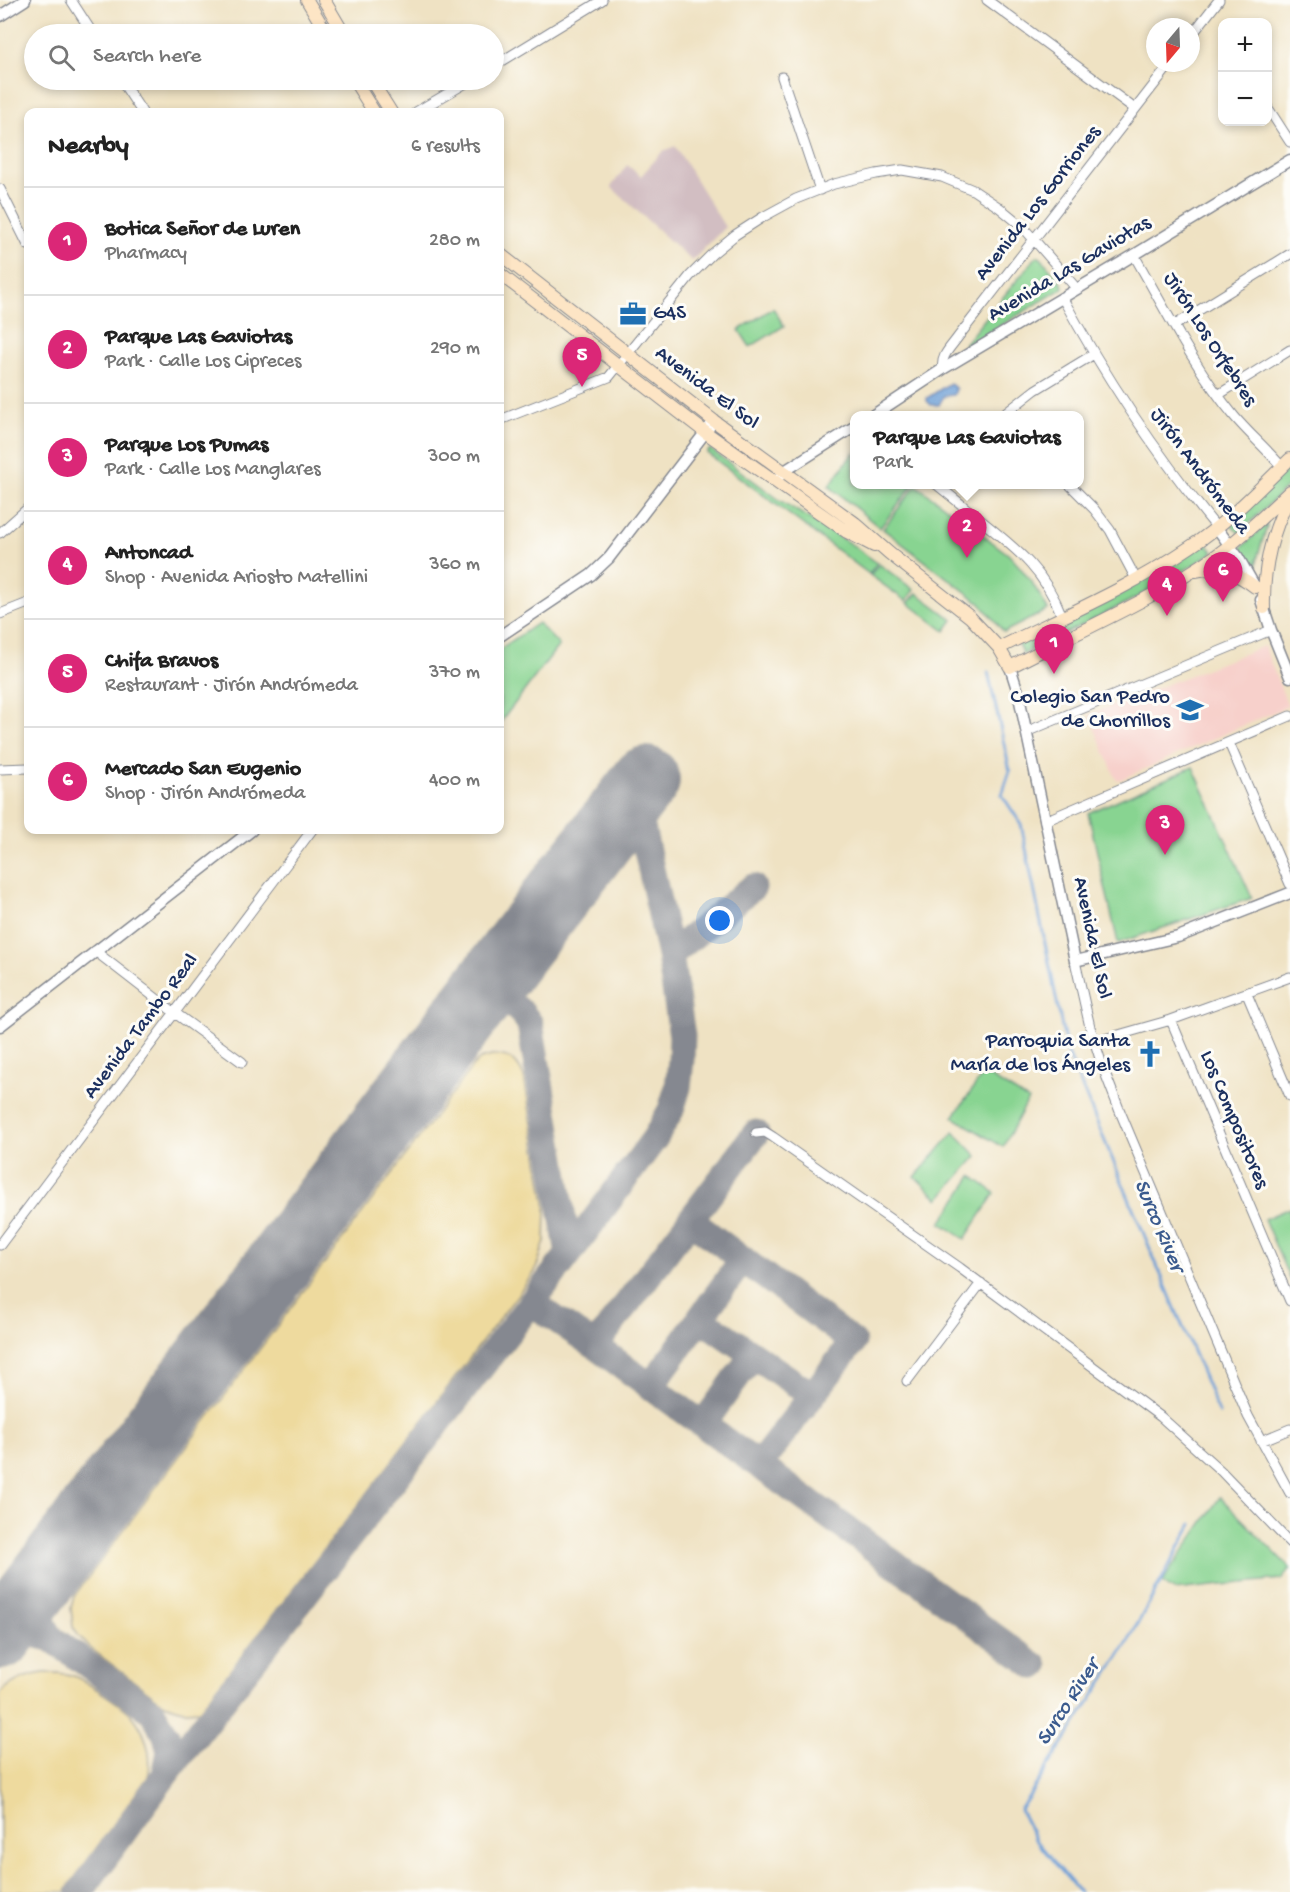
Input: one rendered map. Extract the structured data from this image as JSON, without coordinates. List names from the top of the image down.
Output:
{
  "streets": {
    "main road": ["Avenida El Sol"],
    "street": [
      "Avenida Los Gorriones",
      "Avenida Las Gaviotas",
      "Jirón Los Orfebres",
      "Jirón Andrómeda",
      "Avenida Tambo Real",
      "Los Compositores"
    ]
  },
  "crossings": [
    ["Avenida Los Gorriones", "Avenida Las Gaviotas"],
    ["Avenida Las Gaviotas", "Jirón Los Orfebres"],
    ["Avenida Las Gaviotas", "Jirón Andrómeda"]
  ],
  "water": ["Surco River"],
  "places": {
    "office": ["G4S"],
    "school or university": ["Colegio San Pedro de Chorrillos"],
    "church": ["Parroquia Santa María de los Ángeles"]
  },
  "north": "bottom",
  "page": {
    "map_buttons": ["+", "−"],
    "search": "Search here",
    "heading": ["Nearby", "6 results"],
    "list": [
      {
        "mark": "1",
        "name": "Botica Señor de Luren",
        "note": "Pharmacy",
        "value": "280 m"
      },
      {
        "mark": "2",
        "name": "Parque Las Gaviotas",
        "note": "Park · Calle Los Cipreces",
        "value": "290 m"
      },
      {
        "mark": "3",
        "name": "Parque Los Pumas",
        "note": "Park · Calle Los Manglares",
        "value": "300 m"
      },
      {
        "mark": "4",
        "name": "Antoncad",
        "note": "Shop · Avenida Ariosto Matellini",
        "value": "360 m"
      },
      {
        "mark": "5",
        "name": "Chifa Bravos",
        "note": "Restaurant · Jirón Andrómeda",
        "value": "370 m"
      },
      {
        "mark": "6",
        "name": "Mercado San Eugenio",
        "note": "Shop · Jirón Andrómeda",
        "value": "400 m"
      }
    ],
    "pins": [
      "5",
      "2",
      "6",
      "4",
      "1",
      "3"
    ],
    "popup": ["Parque Las Gaviotas", "Park"]
  }
}
